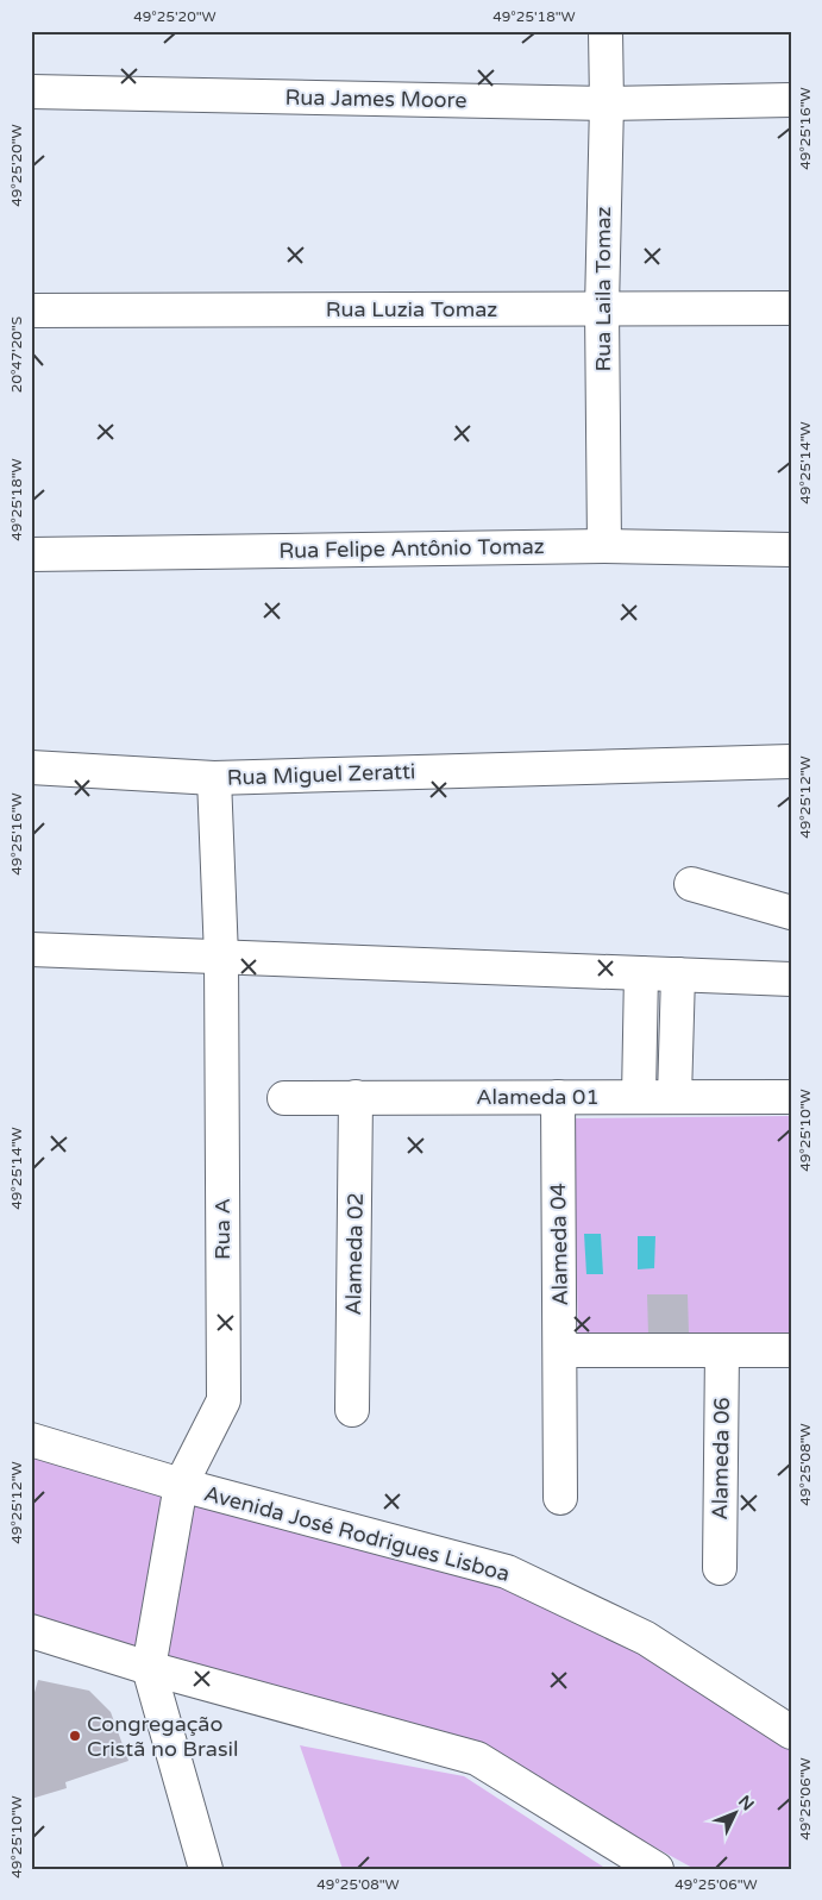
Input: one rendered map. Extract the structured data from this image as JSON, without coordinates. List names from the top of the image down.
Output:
{
  "streets": {
    "street": [
      "Rua James Moore",
      "Rua Laila Tomaz",
      "Rua Luzia Tomaz",
      "Rua Felipe Antônio Tomaz",
      "Rua Miguel Zeratti",
      "Alameda 01",
      "Rua A",
      "Alameda 04",
      "Alameda 02",
      "Alameda 06",
      "Avenida José Rodrigues Lisboa"
    ]
  },
  "crossings": [
    ["Rua James Moore", "Rua Laila Tomaz"],
    ["Rua Laila Tomaz", "Rua Luzia Tomaz"],
    ["Rua Laila Tomaz", "Rua Felipe Antônio Tomaz"],
    ["Rua Miguel Zeratti", "Rua A"],
    ["Alameda 01", "Alameda 04"],
    ["Alameda 01", "Alameda 02"],
    ["Rua A", "Avenida José Rodrigues Lisboa"]
  ],
  "places": ["Congregação Cristã no Brasil"],
  "north": "top right",
  "coordinates": [
    "49°25'20\"W",
    "49°25'18\"W",
    "49°25'16\"W",
    "20°47'20\"S",
    "49°25'14\"W",
    "49°25'12\"W",
    "49°25'10\"W",
    "49°25'08\"W",
    "49°25'06\"W"
  ]
}
